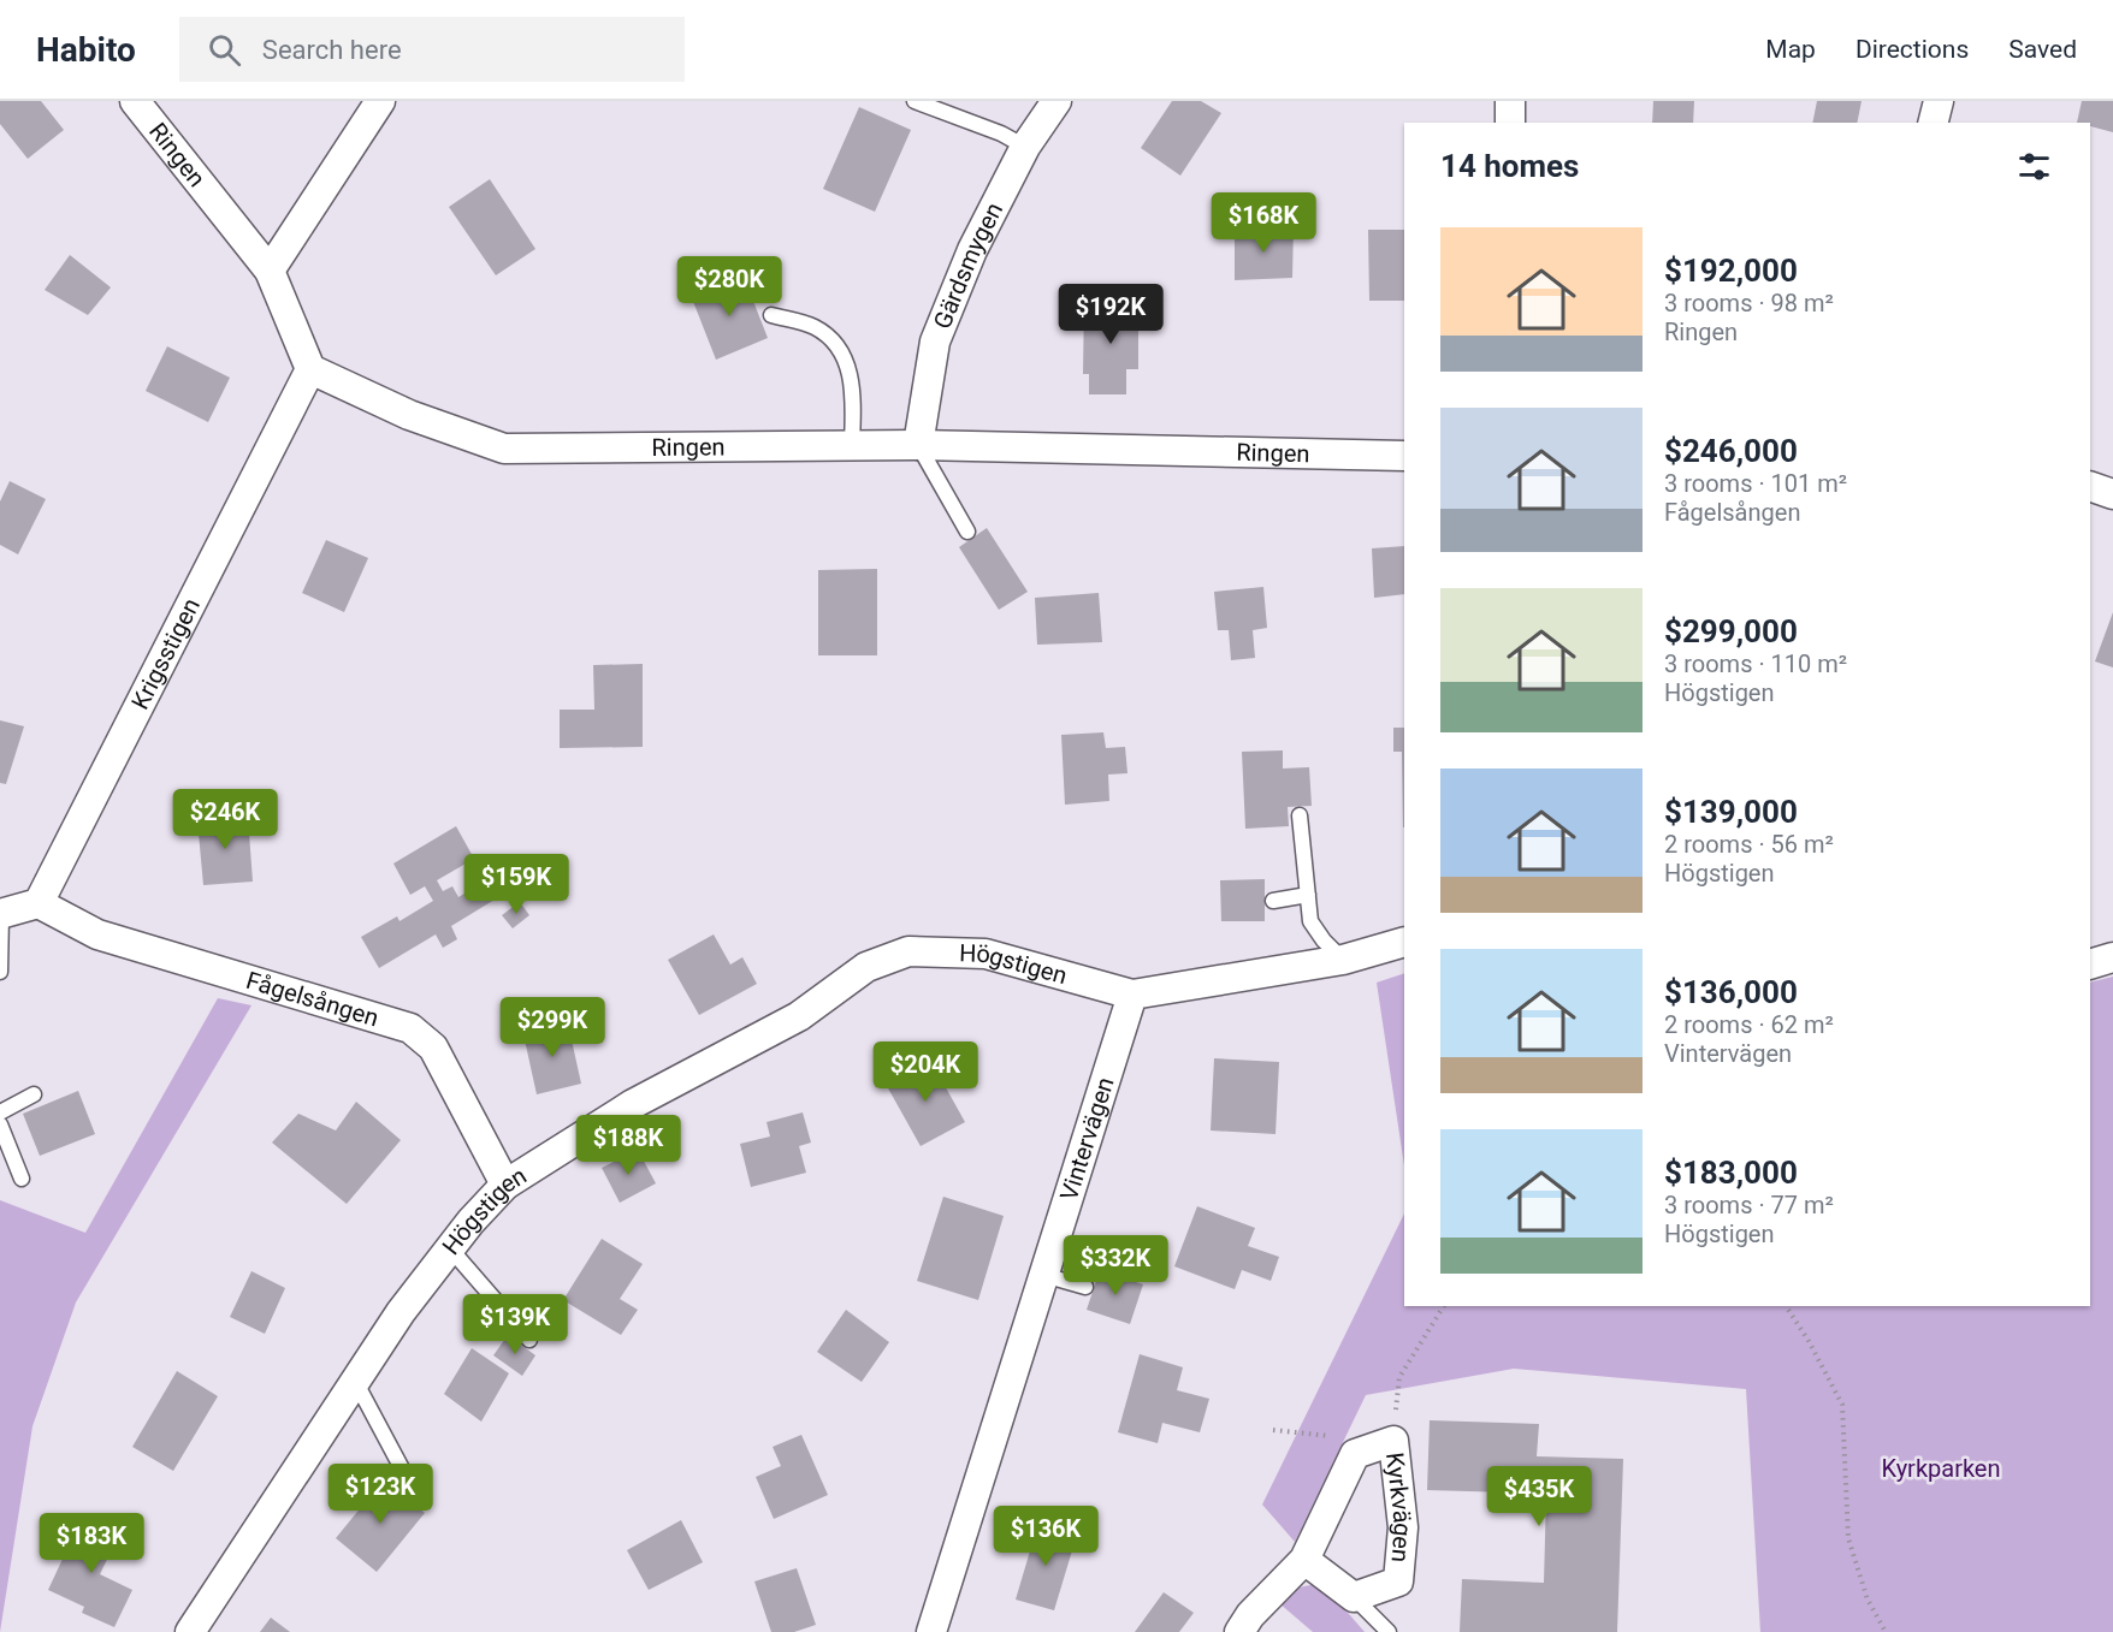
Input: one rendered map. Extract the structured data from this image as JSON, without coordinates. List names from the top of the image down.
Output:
{
  "streets": {
    "street": [
      "Ringen",
      "Gärdsmygen",
      "Krigsstigen",
      "Högstigen",
      "Fågelsången",
      "Vintervägen",
      "Kyrkvägen"
    ]
  },
  "crossings": [
    ["Ringen", "Gärdsmygen"],
    ["Ringen", "Krigsstigen"],
    ["Krigsstigen", "Fågelsången"],
    ["Högstigen", "Fågelsången"],
    ["Högstigen", "Vintervägen"]
  ],
  "parks": ["Kyrkparken"],
  "page": {
    "header": "Habito",
    "search": "Search here",
    "nav": ["Map", "Directions", "Saved"],
    "heading": "14 homes",
    "price": [
      "$168K",
      "$280K",
      "$192K",
      "$246K",
      "$159K",
      "$299K",
      "$204K",
      "$188K",
      "$332K",
      "$139K",
      "$123K",
      "$435K",
      "$136K",
      "$183K"
    ],
    "list": [
      {
        "name": "$192,000",
        "note": "3 rooms · 98 m² · Ringen"
      },
      {
        "name": "$246,000",
        "note": "3 rooms · 101 m² · Fågelsången"
      },
      {
        "name": "$299,000",
        "note": "3 rooms · 110 m² · Högstigen"
      },
      {
        "name": "$139,000",
        "note": "2 rooms · 56 m² · Högstigen"
      },
      {
        "name": "$136,000",
        "note": "2 rooms · 62 m² · Vintervägen"
      },
      {
        "name": "$183,000",
        "note": "3 rooms · 77 m² · Högstigen"
      }
    ]
  }
}
